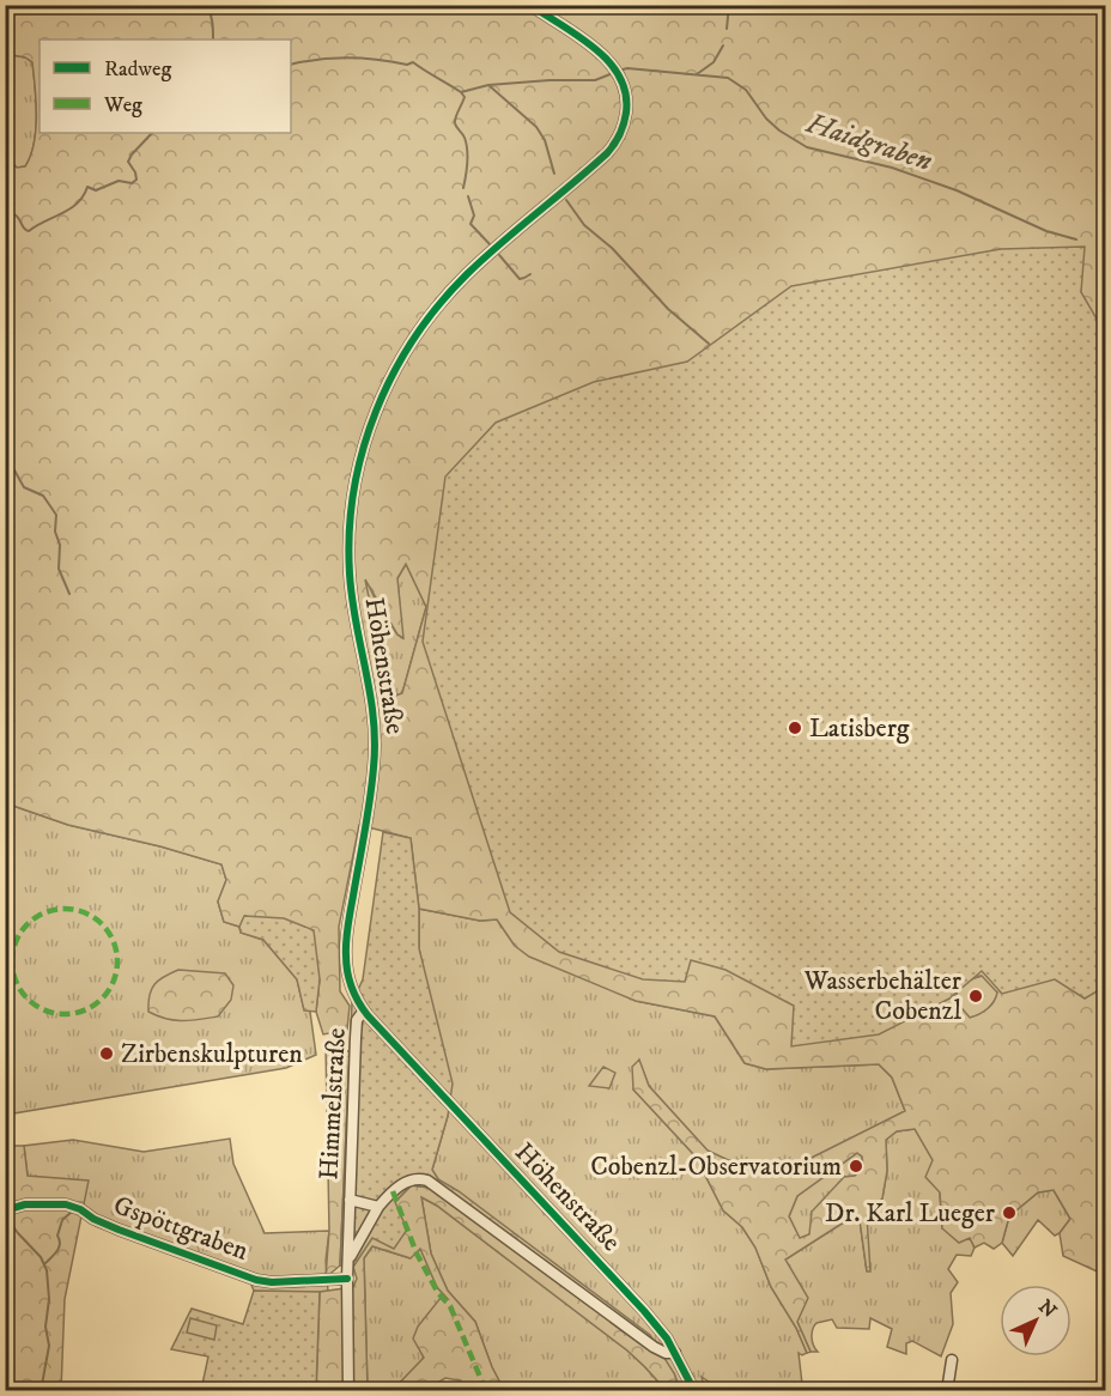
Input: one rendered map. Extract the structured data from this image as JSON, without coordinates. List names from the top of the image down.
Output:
{
  "streets": {
    "street": ["Höhenstraße", "Himmelstraße", "Gspöttgraben"]
  },
  "crossings": [
    ["Höhenstraße", "Himmelstraße"],
    ["Himmelstraße", "Gspöttgraben"]
  ],
  "water": ["Haidgraben"],
  "places": [
    "Latisberg",
    "Wasserbehälter Cobenzl",
    "Zirbenskulpturen",
    "Cobenzl-Observatorium",
    "Dr. Karl Lueger"
  ],
  "legend": ["Radweg", "Weg"],
  "north": "top right"
}
